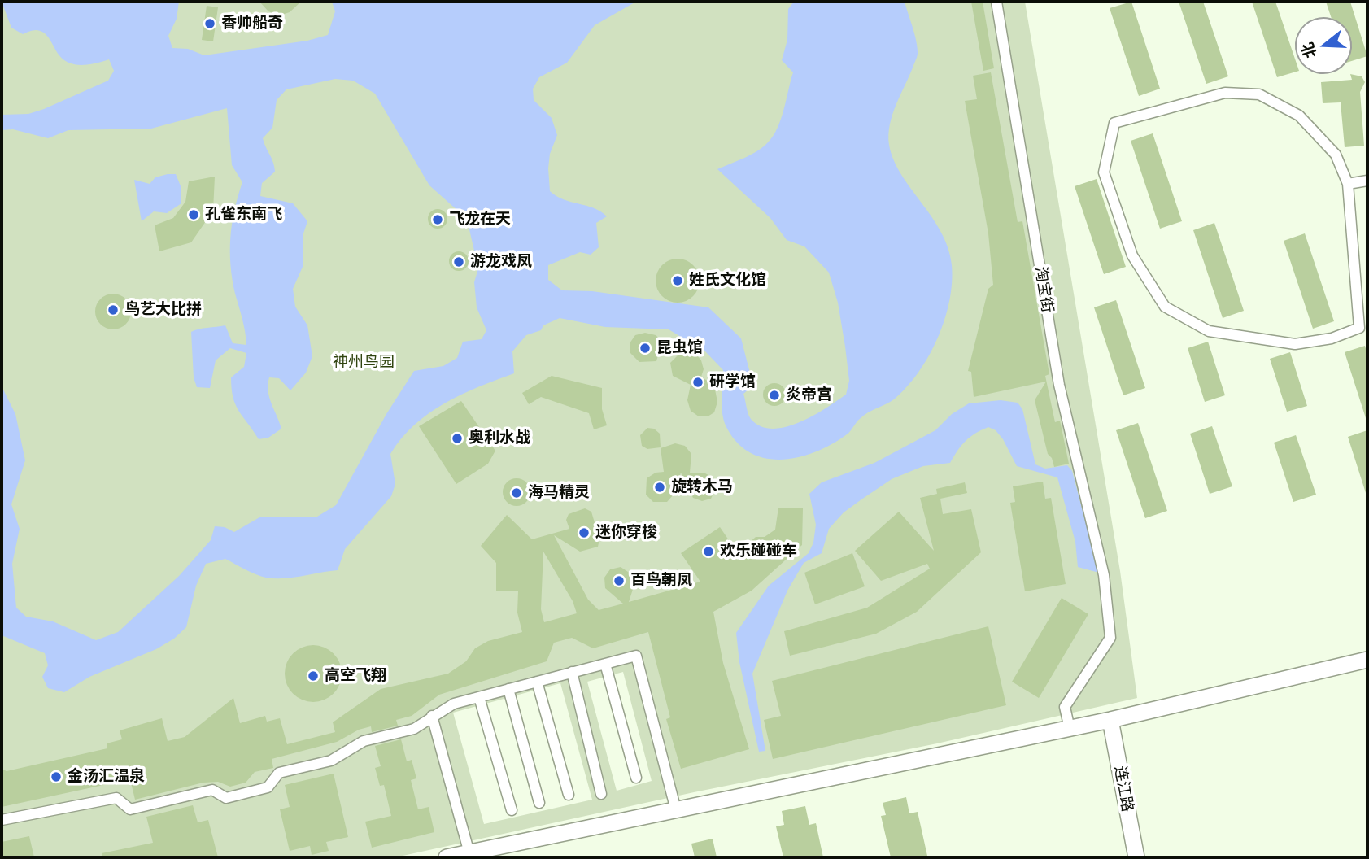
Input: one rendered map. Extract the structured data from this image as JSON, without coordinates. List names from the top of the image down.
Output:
{
  "streets": {
    "street": ["淘宝街", "连江路"]
  },
  "parks": ["神州鸟园"],
  "places": [
    "香帅船奇",
    "孔雀东南飞",
    "飞龙在天",
    "游龙戏凤",
    "姓氏文化馆",
    "鸟艺大比拼",
    "昆虫馆",
    "研学馆",
    "炎帝宫",
    "奥利水战",
    "旋转木马",
    "海马精灵",
    "迷你穿梭",
    "欢乐碰碰车",
    "百鸟朝凤",
    "高空飞翔",
    "金汤汇温泉"
  ],
  "north": "left"
}
